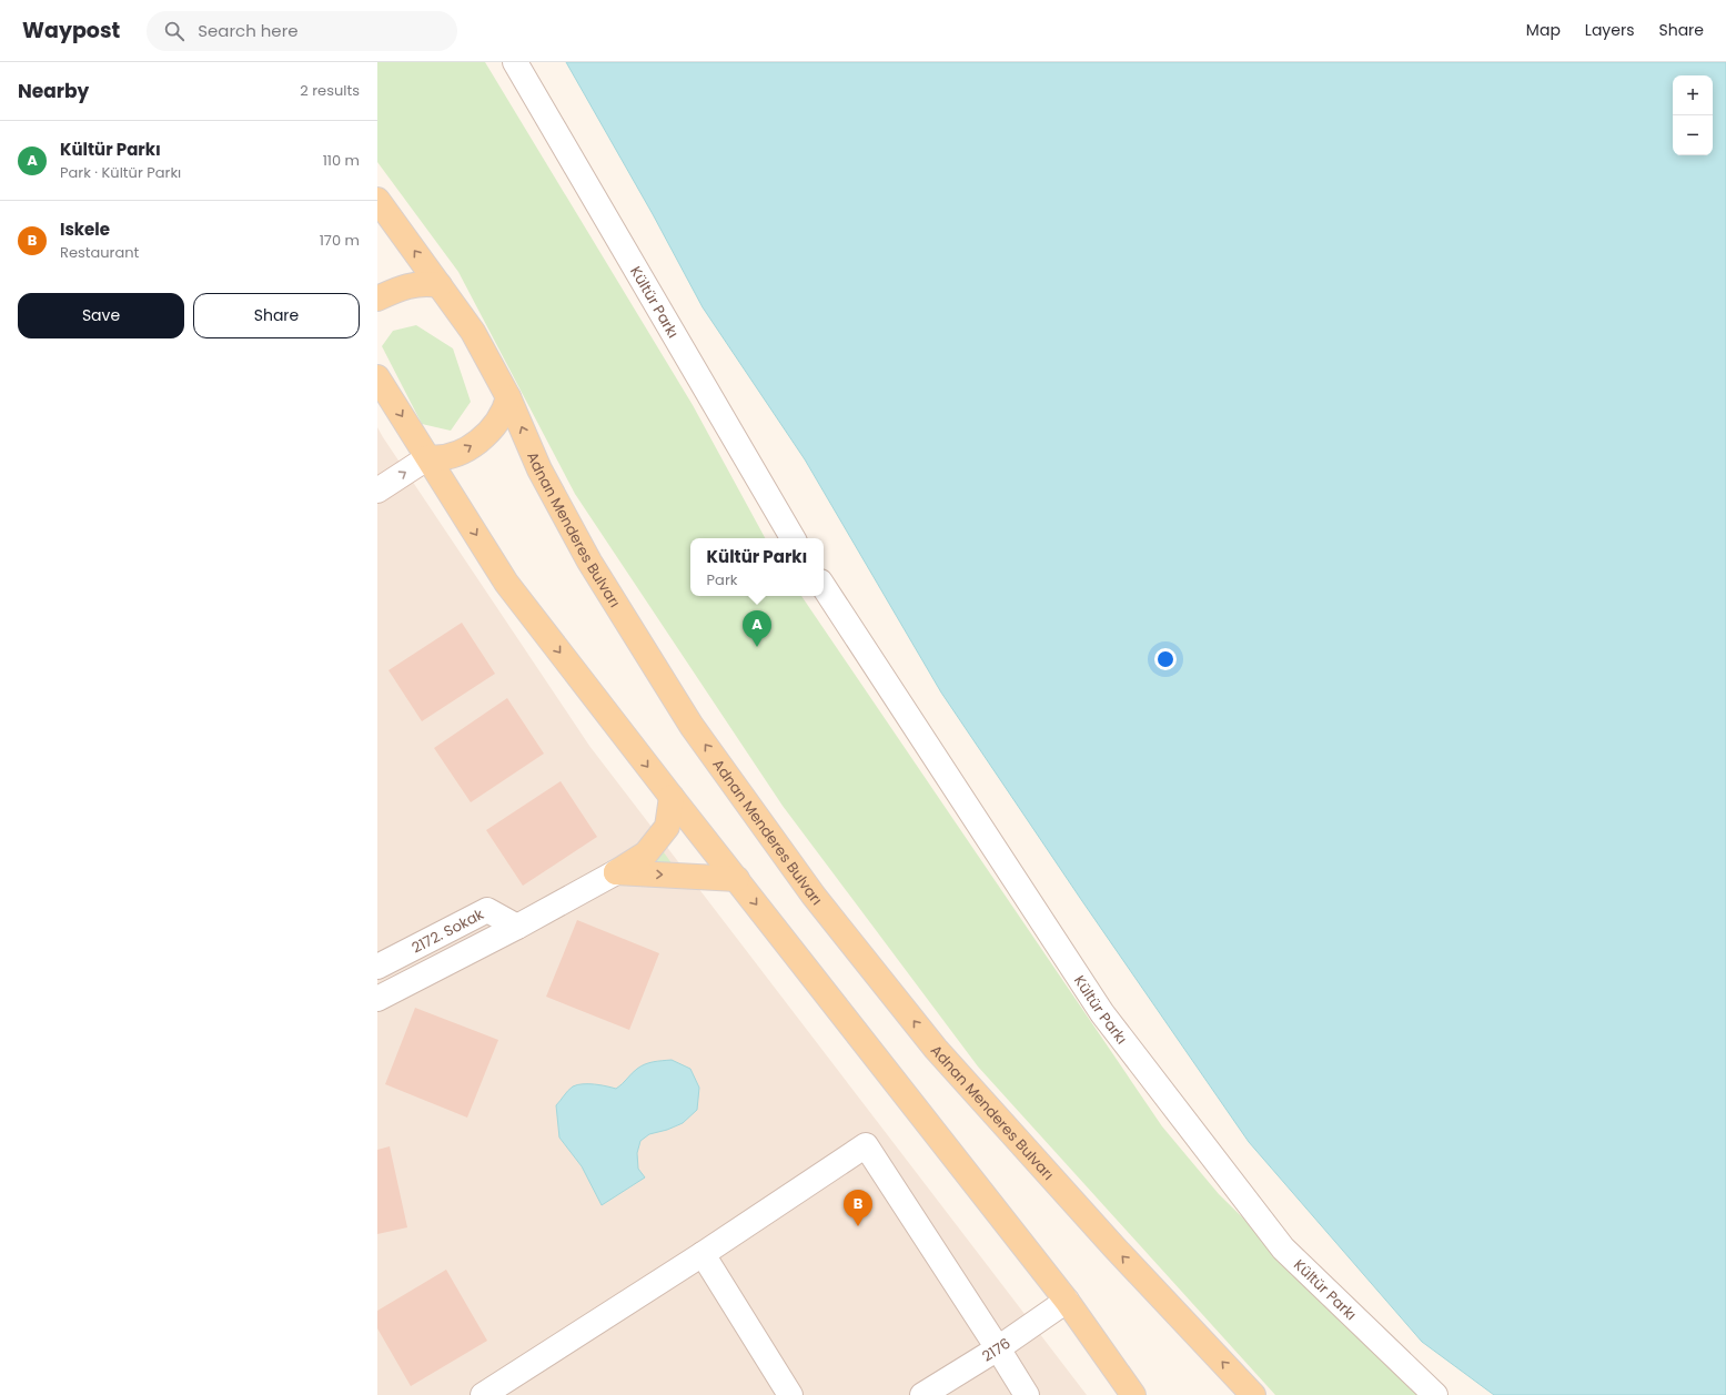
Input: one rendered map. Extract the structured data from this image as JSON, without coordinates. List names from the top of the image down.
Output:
{
  "streets": {
    "main road": ["Adnan Menderes Bulvarı"],
    "street": ["Kültür Parkı", "2172. Sokak", "2176"]
  },
  "page": {
    "header": "Waypost",
    "search": "Search here",
    "nav": ["Map", "Layers", "Share"],
    "heading": ["Nearby", "2 results"],
    "map_buttons": ["+", "−"],
    "list": [
      {
        "mark": "A",
        "name": "Kültür Parkı",
        "note": "Park · Kültür Parkı",
        "value": "110 m"
      },
      {
        "mark": "B",
        "name": "Iskele",
        "note": "Restaurant",
        "value": "170 m"
      }
    ],
    "buttons": ["Save", "Share"],
    "popup": ["Kültür Parkı", "Park"],
    "pins": ["A", "B"]
  }
}
